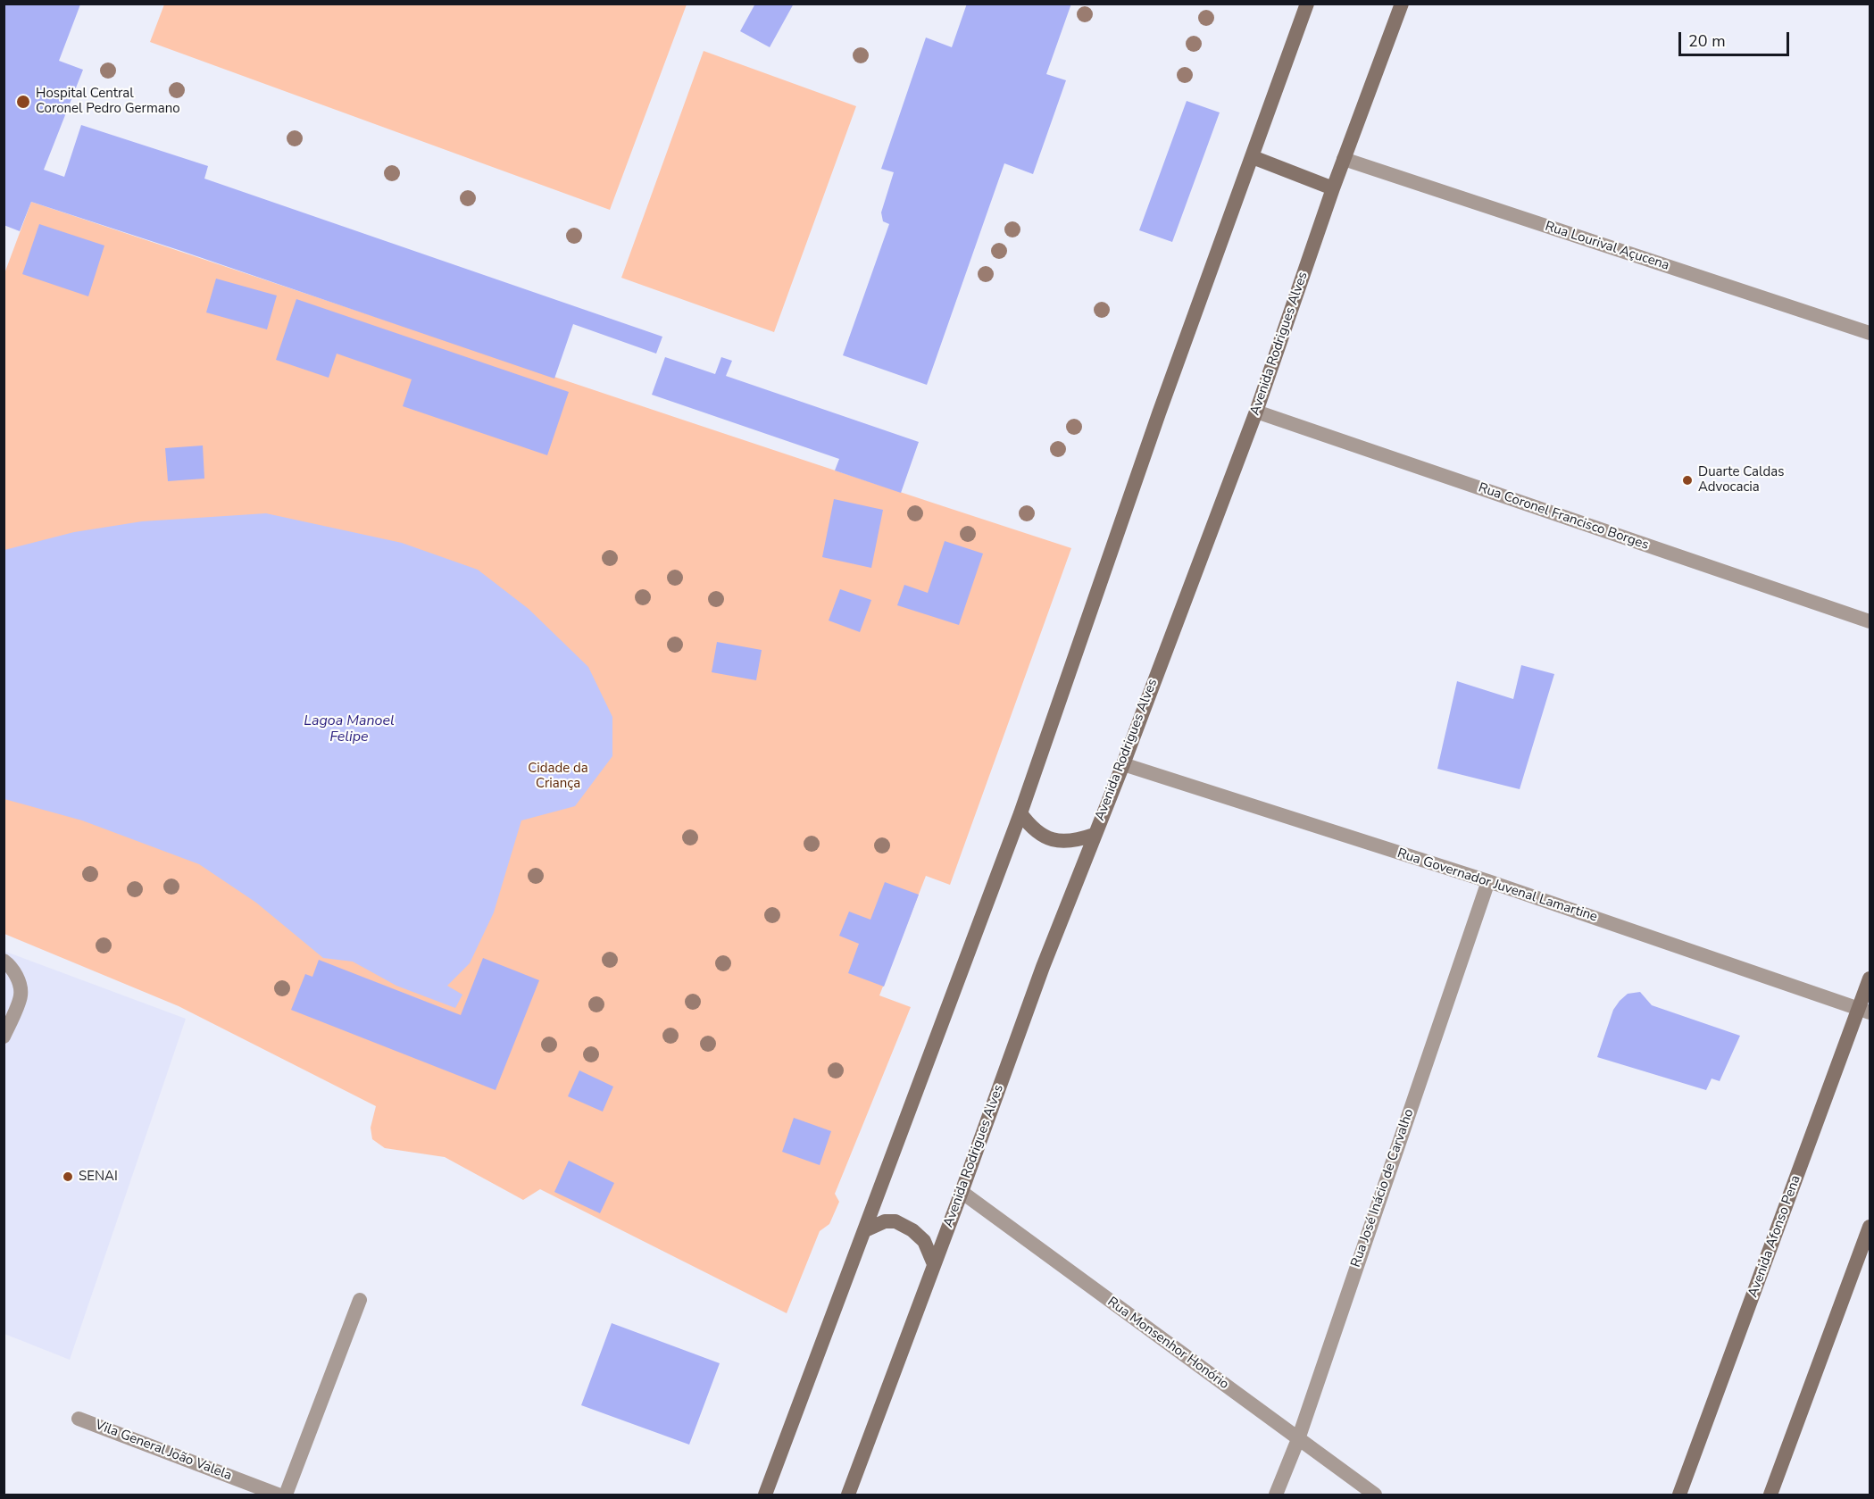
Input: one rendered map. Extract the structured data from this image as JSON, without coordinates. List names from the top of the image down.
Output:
{
  "streets": {
    "main road": ["Avenida Rodrigues Alves", "Avenida Afonso Pena"],
    "street": [
      "Rua Lourival Açucena",
      "Rua Coronel Francisco Borges",
      "Rua Governador Juvenal Lamartine",
      "Rua José Inácio de Carvalho",
      "Rua Monsenhor Honório",
      "Vila General João Valela"
    ]
  },
  "crossings": [
    ["Rua Lourival Açucena", "Avenida Rodrigues Alves"],
    ["Avenida Rodrigues Alves", "Rua Coronel Francisco Borges"],
    ["Avenida Rodrigues Alves", "Rua Governador Juvenal Lamartine"],
    ["Avenida Rodrigues Alves", "Rua Monsenhor Honório"],
    ["Rua Governador Juvenal Lamartine", "Rua José Inácio de Carvalho"],
    ["Rua Governador Juvenal Lamartine", "Avenida Afonso Pena"],
    ["Rua José Inácio de Carvalho", "Rua Monsenhor Honório"]
  ],
  "water": ["Lagoa Manoel Felipe"],
  "parks": ["Cidade da Criança"],
  "places": ["Hospital Central Coronel Pedro Germano", "Duarte Caldas Advocacia", "SENAI"],
  "scale_bar": "20 m"
}
